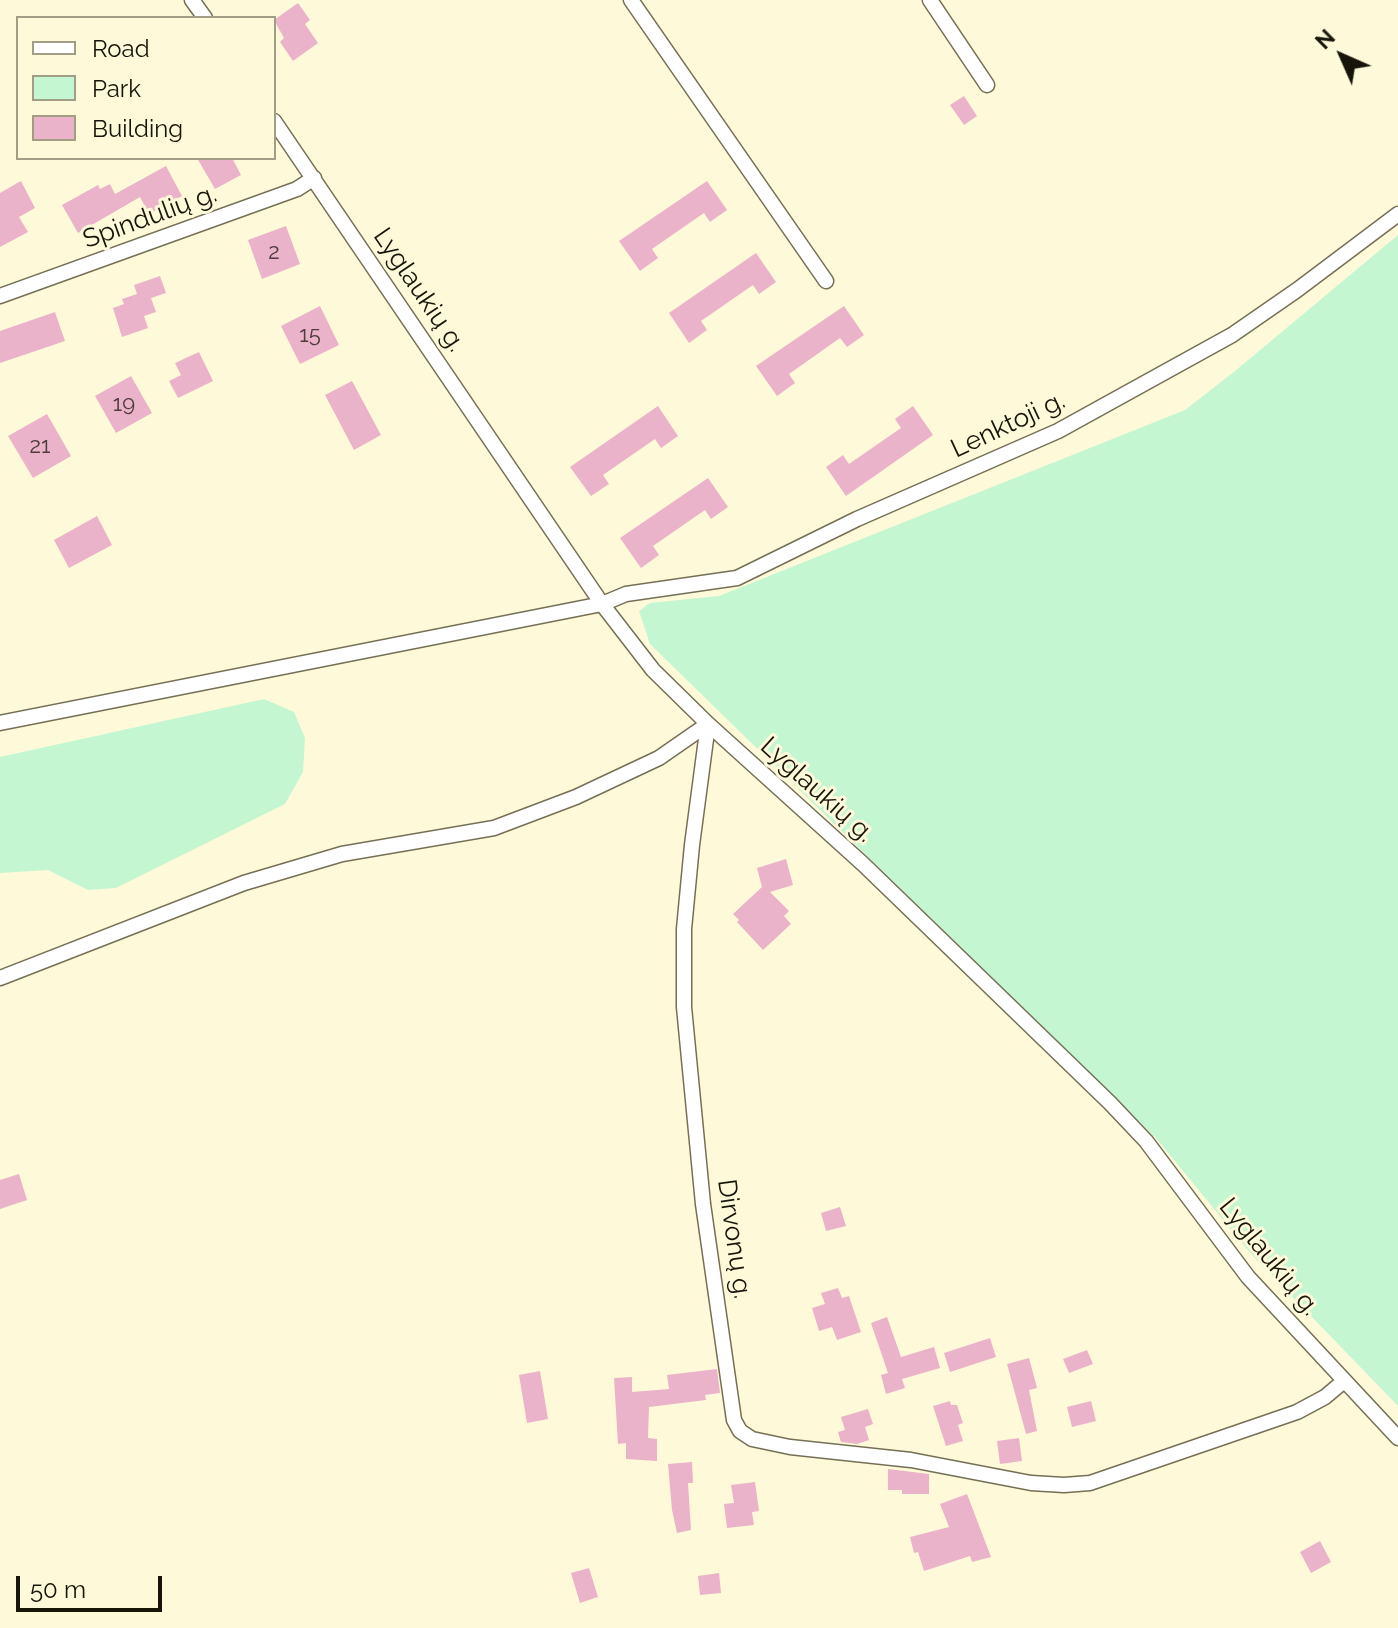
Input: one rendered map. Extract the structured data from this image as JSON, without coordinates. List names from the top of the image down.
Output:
{
  "streets": {
    "street": [
      "Spindulių g.",
      "Lyglaukių g.",
      "Lenktoji g.",
      "Dirvonų g."
    ]
  },
  "crossings": [
    ["Spindulių g.", "Lyglaukių g."],
    ["Lyglaukių g.", "Lenktoji g."],
    ["Lyglaukių g.", "Dirvonų g."]
  ],
  "house_numbers": [
    "2",
    "15",
    "19",
    "21"
  ],
  "legend": ["Road", "Park", "Building"],
  "scale_bar": "50 m",
  "north": "top left"
}
